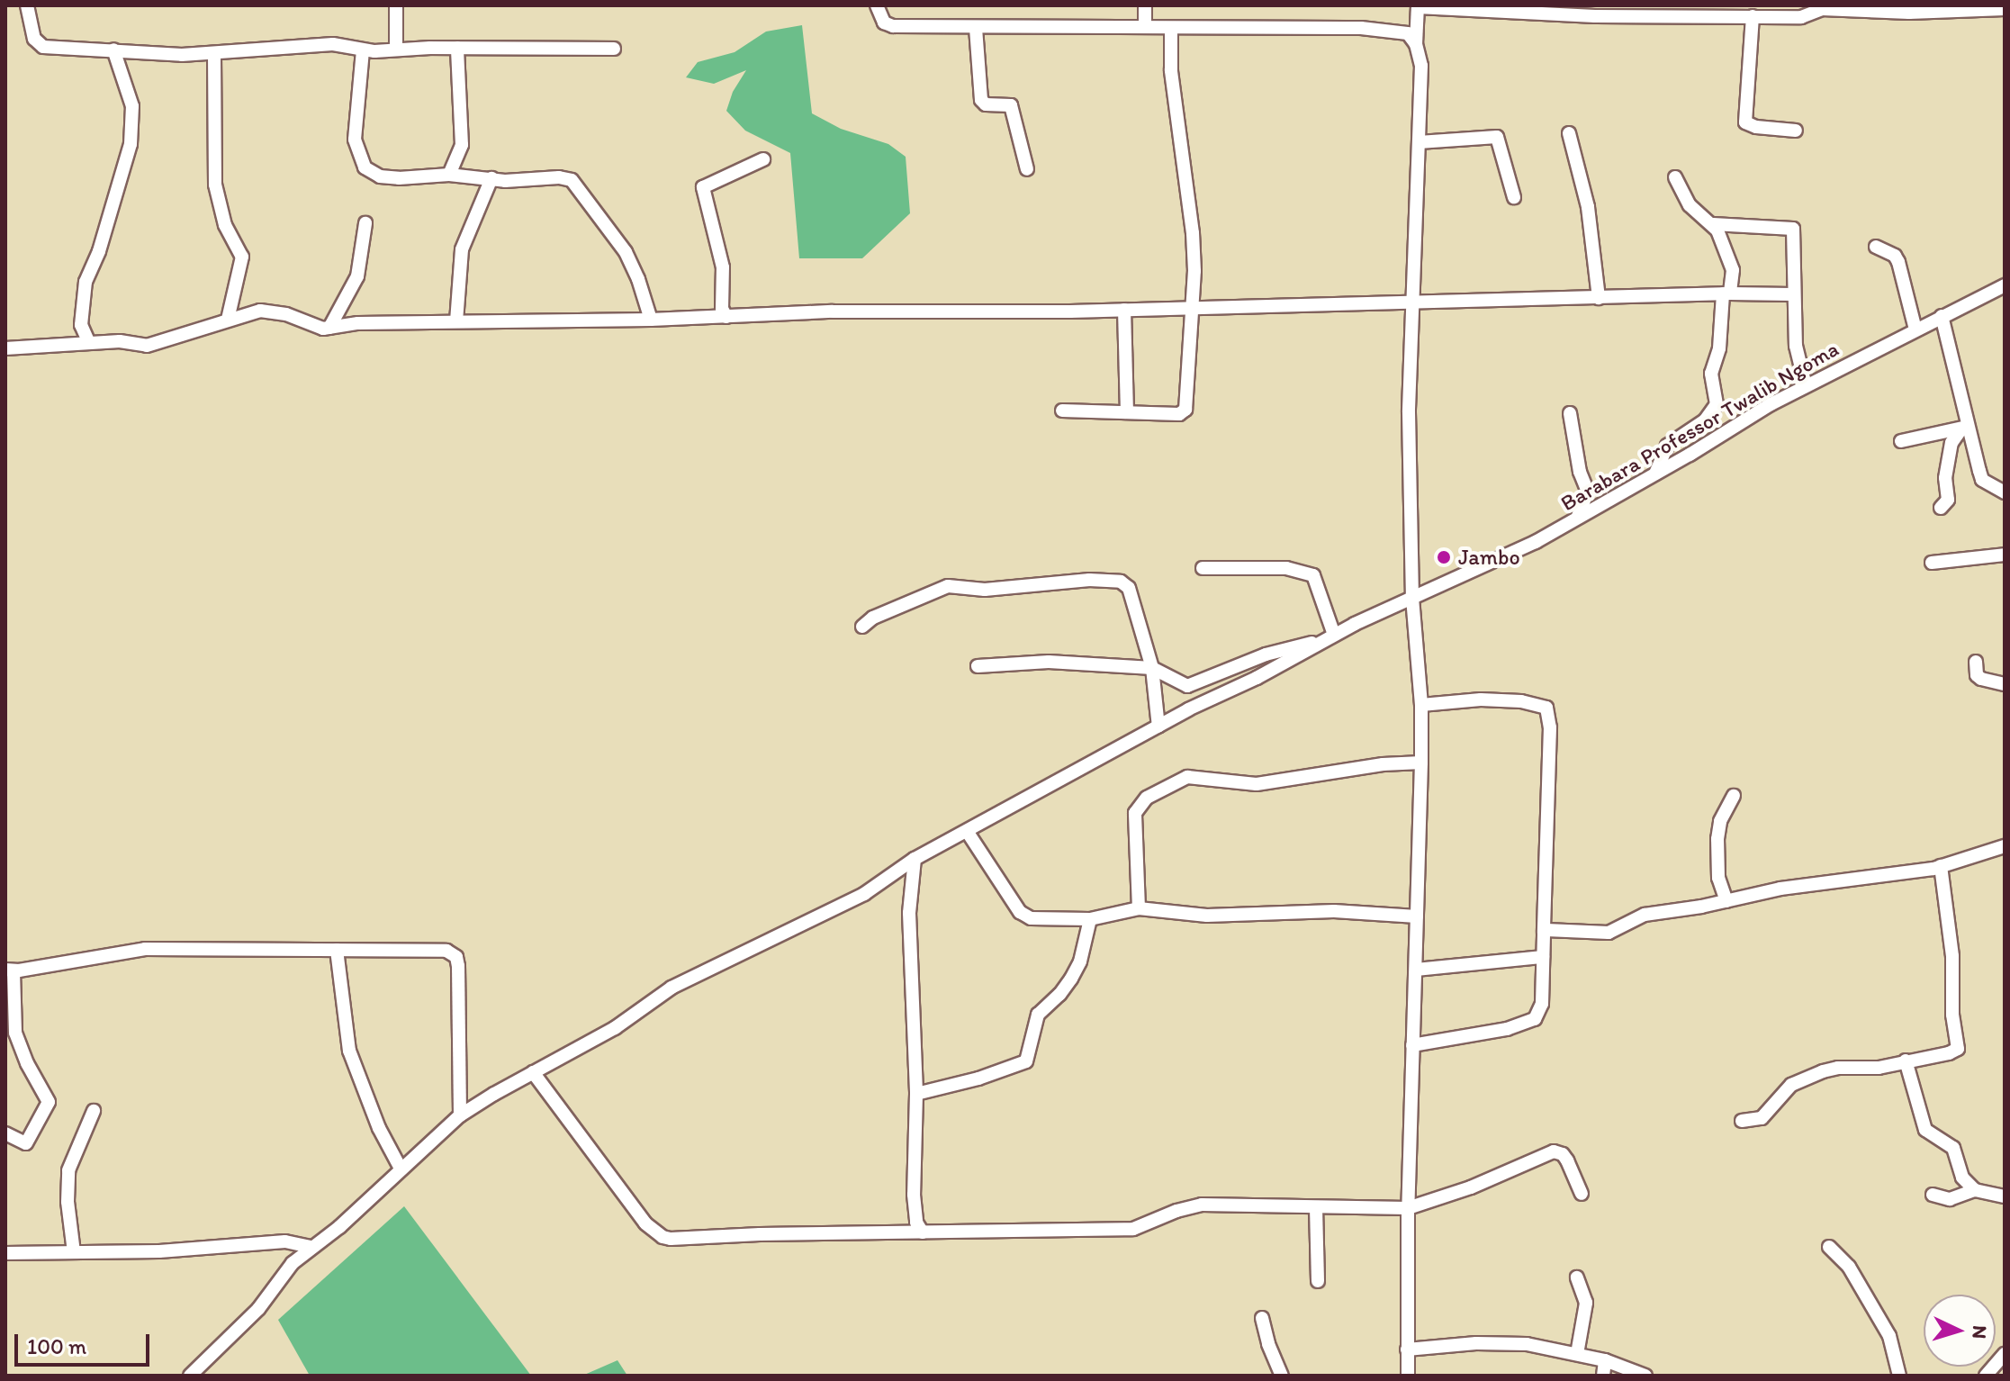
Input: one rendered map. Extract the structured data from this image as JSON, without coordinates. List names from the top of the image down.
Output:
{
  "streets": {
    "street": ["Barabara Professor Twalib Ngoma"]
  },
  "places": ["Jambo"],
  "scale_bar": "100 m",
  "north": "right"
}
